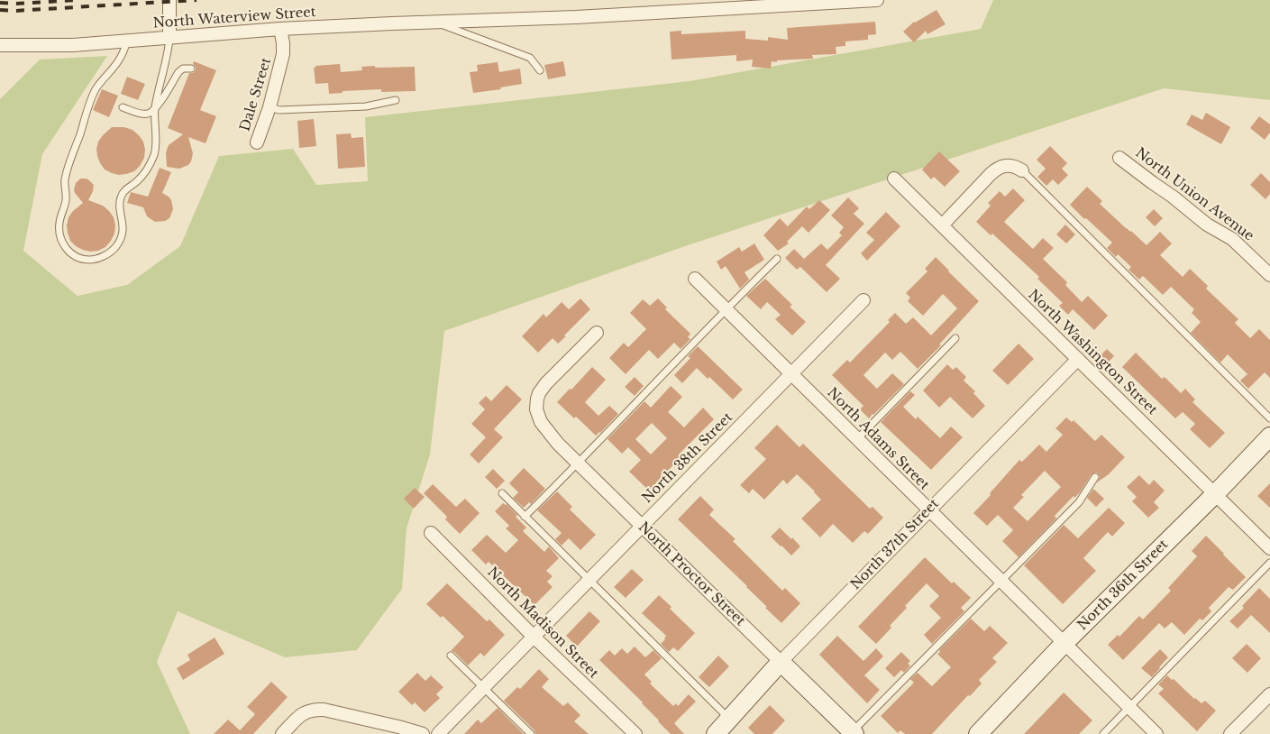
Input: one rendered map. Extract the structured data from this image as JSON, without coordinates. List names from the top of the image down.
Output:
{
  "streets": {
    "street": [
      "North Waterview Street",
      "Dale Street",
      "North Union Avenue",
      "North Washington Street",
      "North Adams Street",
      "North 38th Street",
      "North 37th Street",
      "North Proctor Street",
      "North 36th Street",
      "North Madison Street"
    ]
  },
  "crossings": [
    ["North Waterview Street", "Dale Street"],
    ["North Washington Street", "North 37th Street"],
    ["North Washington Street", "North 36th Street"],
    ["North Adams Street", "North 38th Street"],
    ["North Adams Street", "North 37th Street"],
    ["North Adams Street", "North 36th Street"],
    ["North 38th Street", "North Proctor Street"],
    ["North 38th Street", "North Madison Street"],
    ["North 37th Street", "North Proctor Street"]
  ]
}
